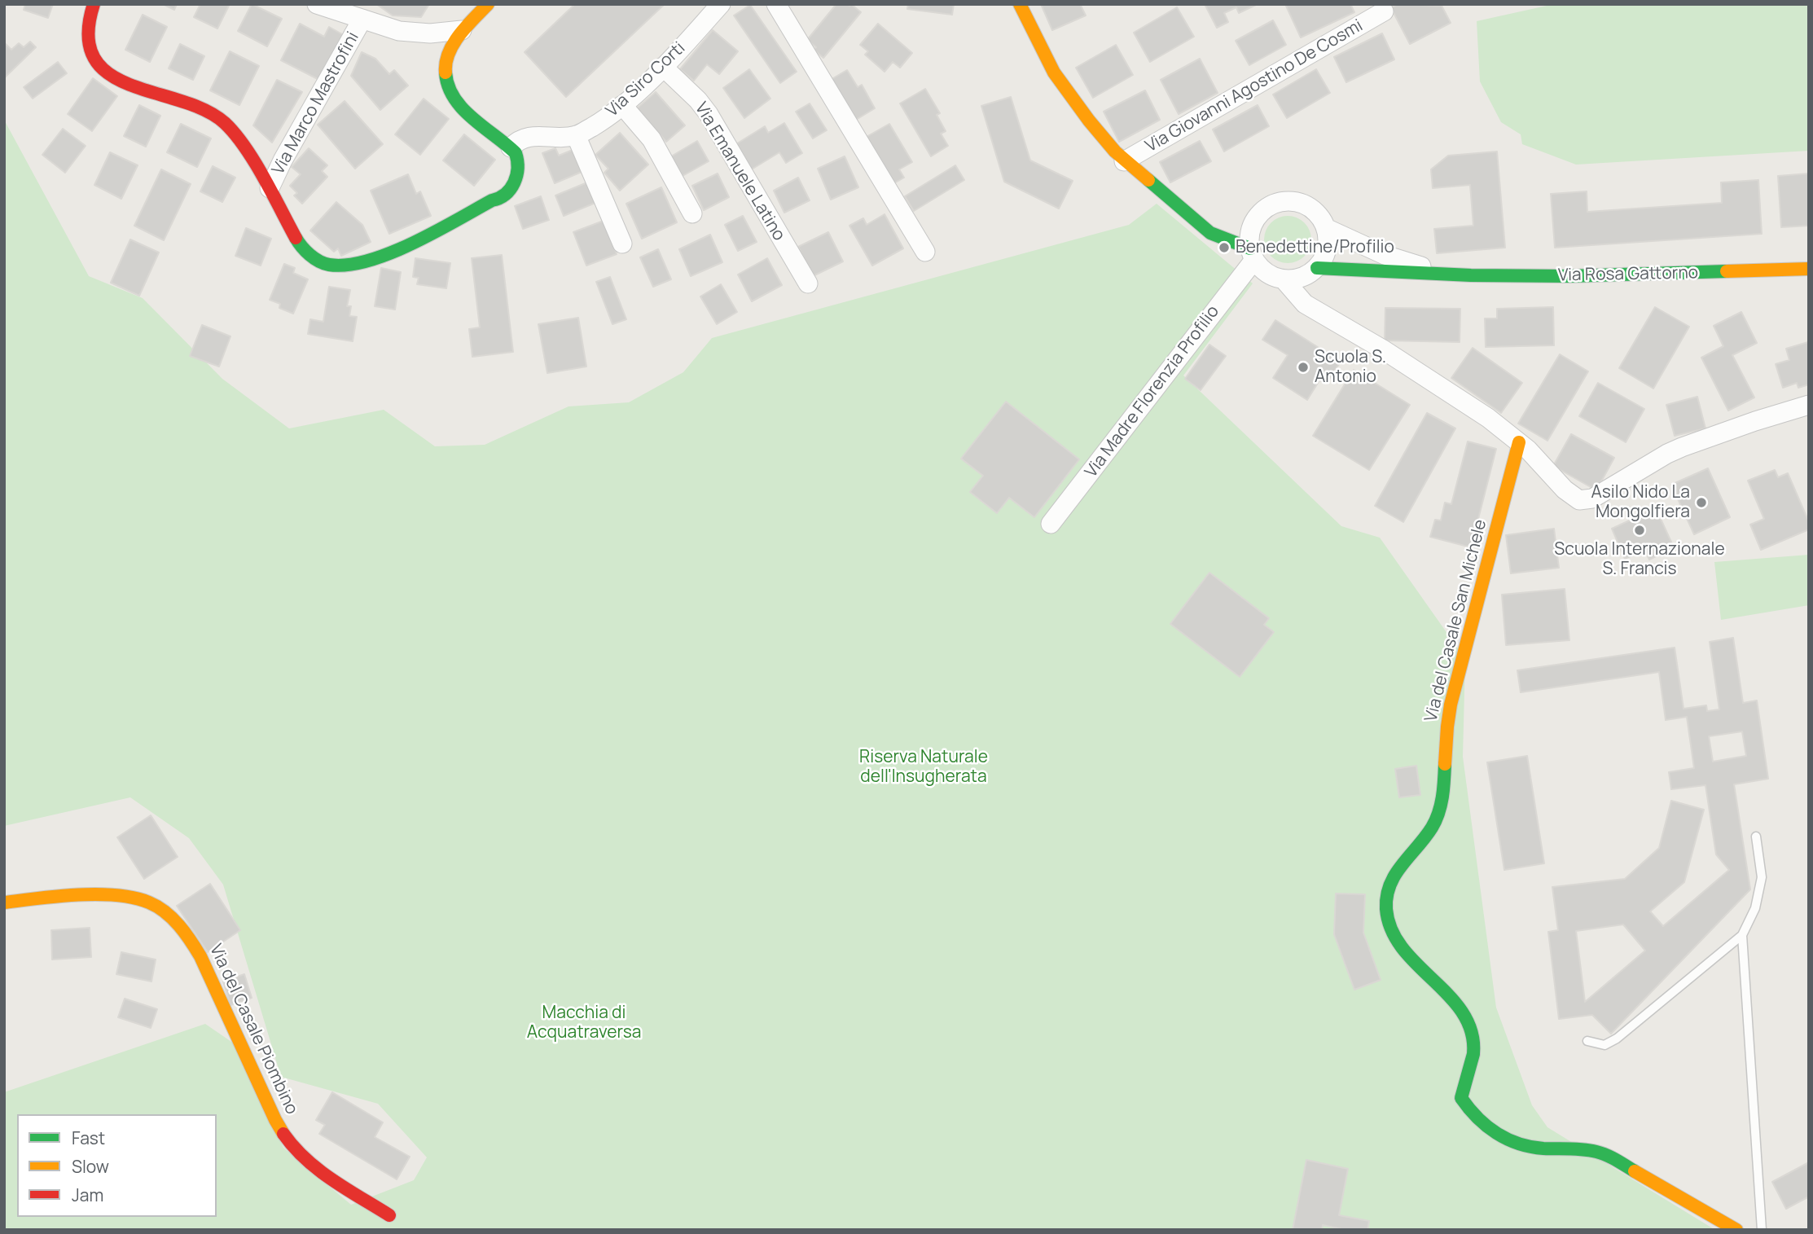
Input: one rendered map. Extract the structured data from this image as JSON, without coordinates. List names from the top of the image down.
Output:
{
  "streets": {
    "street": [
      "Via Siro Corti",
      "Via Giovanni Agostino De Cosmi",
      "Via Marco Mastrofini",
      "Via Emanuele Latino",
      "Via Rosa Gattorno",
      "Via Madre Florenzia Profilio",
      "Via del Casale San Michele",
      "Via del Casale Piombino"
    ]
  },
  "crossings": [
    ["Via Siro Corti", "Via Emanuele Latino"],
    ["Via Rosa Gattorno", "Via Madre Florenzia Profilio"]
  ],
  "parks": ["Riserva Naturale dell'Insugherata", "Macchia di Acquatraversa"],
  "places": [
    "Benedettine/Profilio",
    "Scuola S. Antonio",
    "Asilo Nido La Mongolfiera",
    "Scuola Internazionale S. Francis"
  ],
  "legend": ["Fast", "Slow", "Jam"]
}
